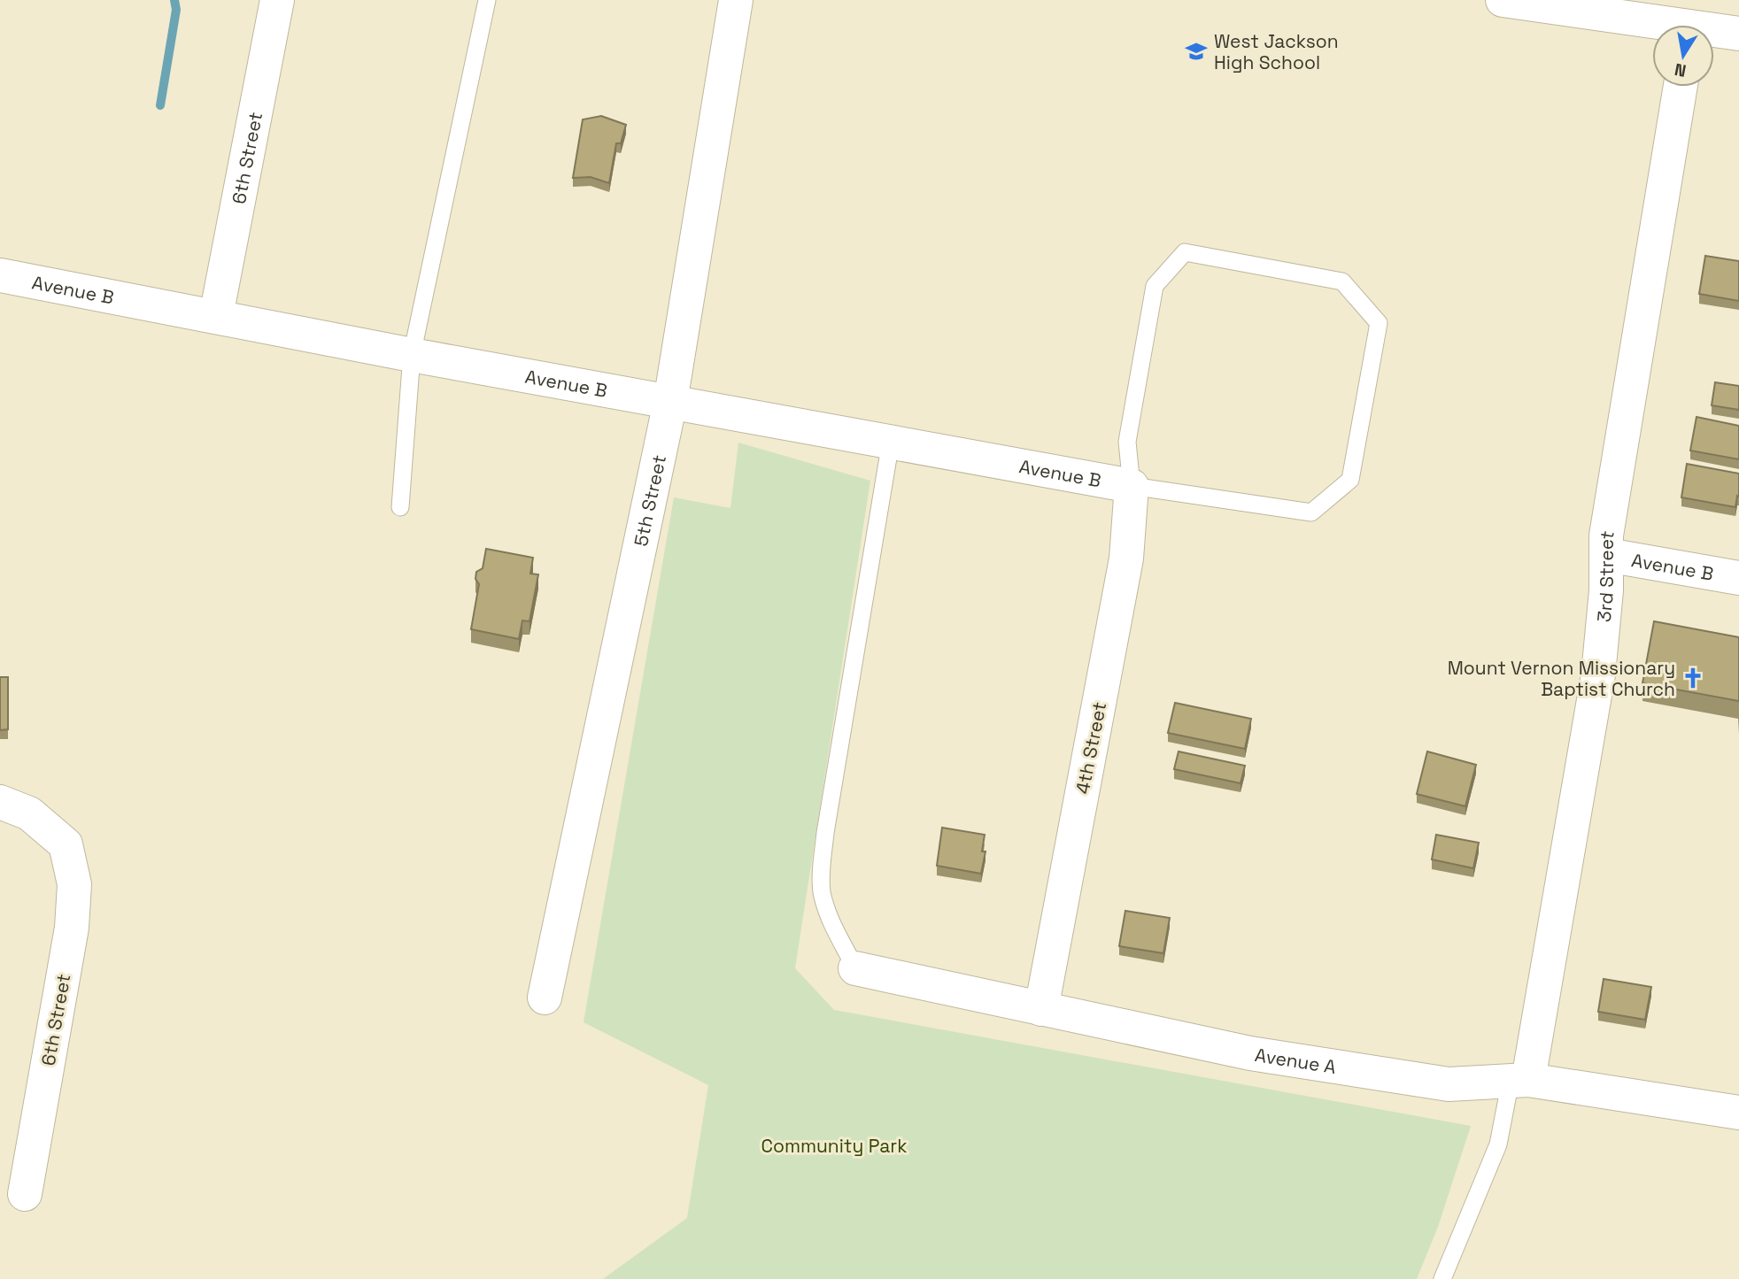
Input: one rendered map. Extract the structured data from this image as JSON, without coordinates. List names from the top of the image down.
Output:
{
  "streets": {
    "street": [
      "6th Street",
      "Avenue B",
      "5th Street",
      "3rd Street",
      "4th Street",
      "Avenue A"
    ]
  },
  "crossings": [
    ["6th Street", "Avenue B"],
    ["Avenue B", "5th Street"],
    ["Avenue B", "3rd Street"],
    ["Avenue B", "4th Street"],
    ["3rd Street", "Avenue A"],
    ["4th Street", "Avenue A"]
  ],
  "parks": ["Community Park"],
  "places": {
    "school or university": ["West Jackson High School"],
    "church": ["Mount Vernon Missionary Baptist Church"]
  },
  "north": "bottom"
}
